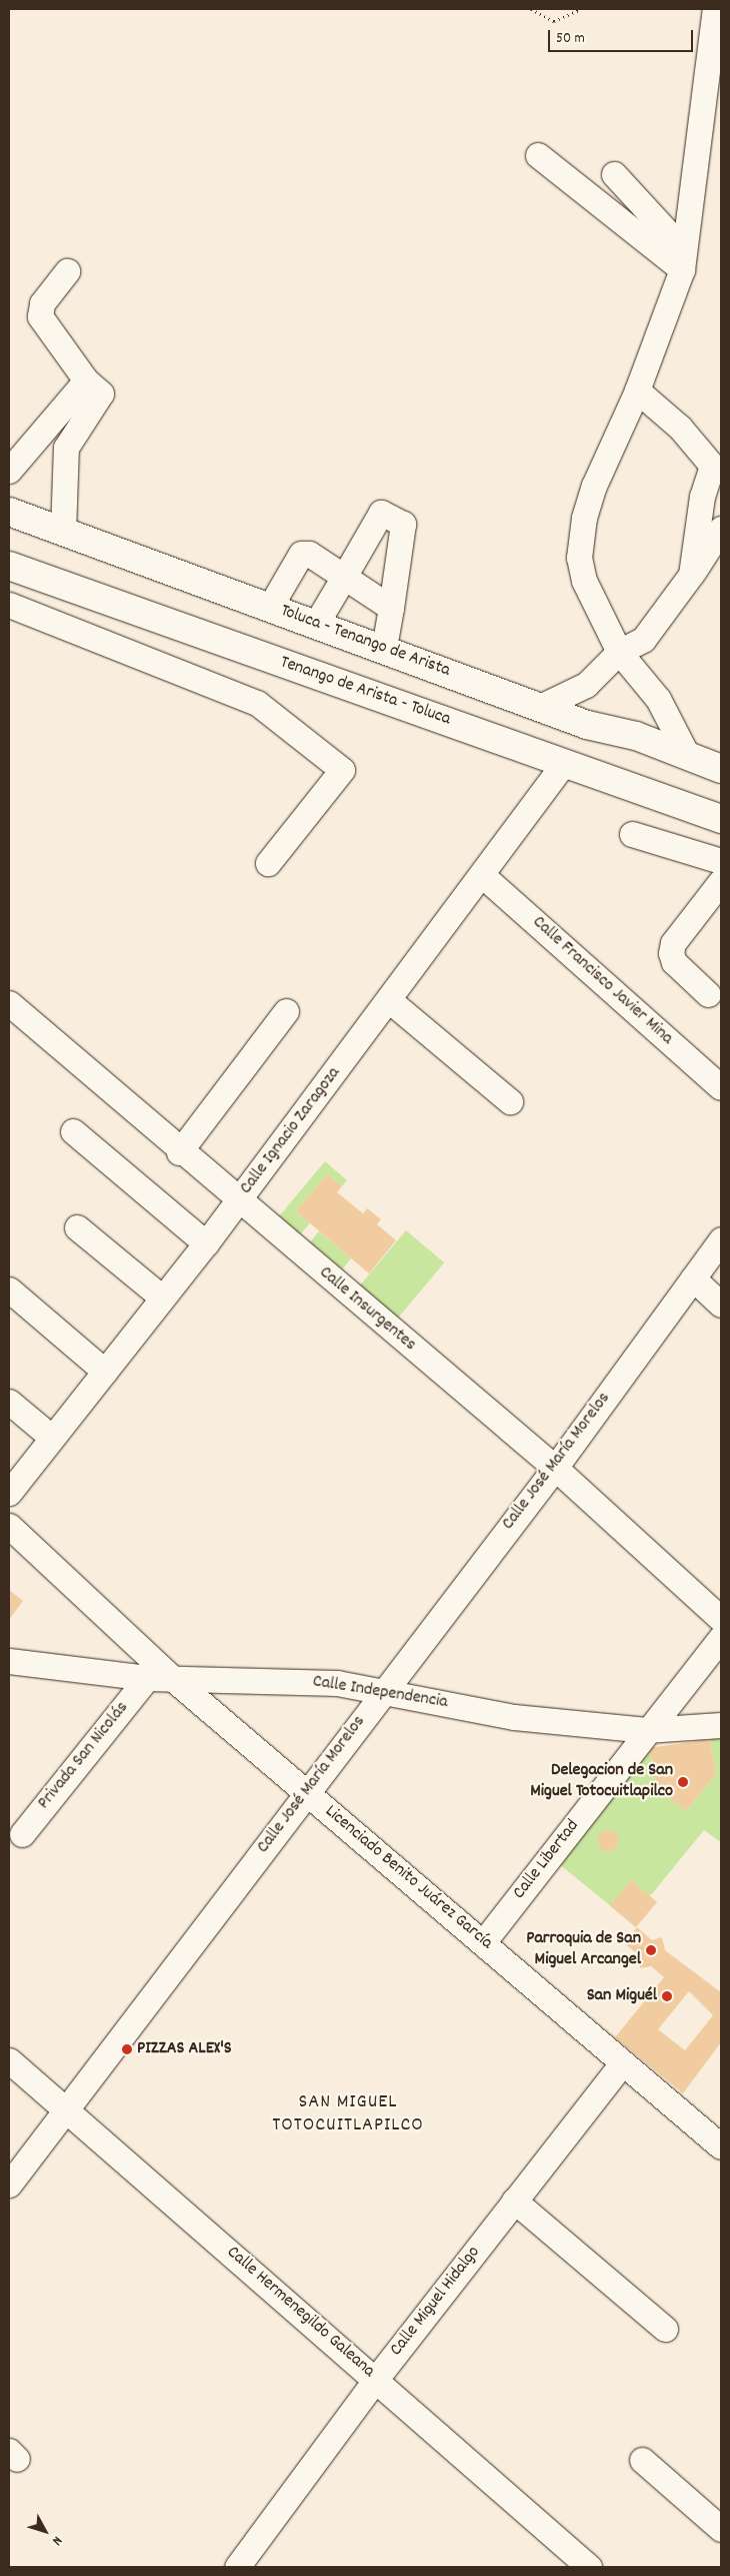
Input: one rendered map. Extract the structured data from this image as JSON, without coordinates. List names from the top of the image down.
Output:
{
  "streets": {
    "highway": ["Toluca - Tenango de Arista", "Tenango de Arista - Toluca"],
    "street": [
      "Calle Francisco Javier Mina",
      "Calle Ignacio Zaragoza",
      "Calle Insurgentes",
      "Calle José María Morelos",
      "Calle Independencia",
      "Privada San Nicolás",
      "Calle Libertad",
      "Licenciado Benito Juárez García",
      "Calle Miguel Hidalgo",
      "Calle Hermenegildo Galeana"
    ]
  },
  "crossings": [
    ["Tenango de Arista - Toluca", "Calle Ignacio Zaragoza"],
    ["Calle Francisco Javier Mina", "Calle Ignacio Zaragoza"],
    ["Calle Ignacio Zaragoza", "Calle Insurgentes"],
    ["Calle Insurgentes", "Calle José María Morelos"],
    ["Calle José María Morelos", "Calle Independencia"],
    ["Calle José María Morelos", "Licenciado Benito Juárez García"],
    ["Calle José María Morelos", "Calle Hermenegildo Galeana"],
    ["Calle Independencia", "Privada San Nicolás"],
    ["Calle Independencia", "Calle Libertad"],
    ["Calle Independencia", "Licenciado Benito Juárez García"],
    ["Calle Libertad", "Licenciado Benito Juárez García"],
    ["Licenciado Benito Juárez García", "Calle Miguel Hidalgo"],
    ["Calle Miguel Hidalgo", "Calle Hermenegildo Galeana"]
  ],
  "districts": ["SAN MIGUEL TOTOCUITLAPILCO"],
  "places": [
    "Delegacion de San Miguel Totocuitlapilco",
    "Parroquia de San Miguel Arcangel",
    "San Miguél",
    "PIZZAS ALEX'S"
  ],
  "scale_bar": "50 m",
  "north": "bottom right"
}
